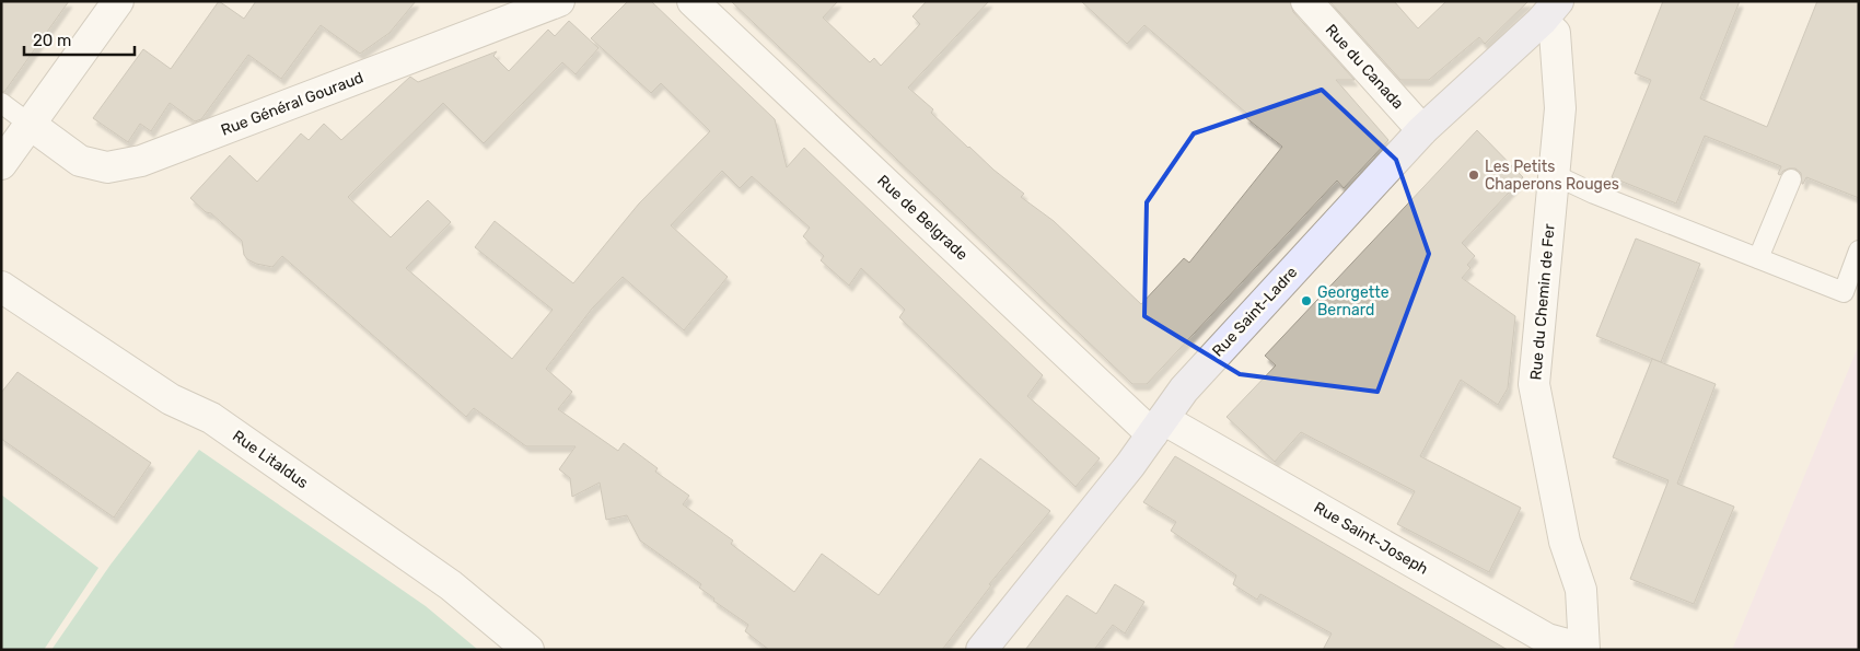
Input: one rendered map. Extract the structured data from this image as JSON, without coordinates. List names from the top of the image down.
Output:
{
  "streets": {
    "street": [
      "Rue du Canada",
      "Rue Général Gouraud",
      "Rue de Belgrade",
      "Rue du Chemin de Fer",
      "Rue Saint-Ladre",
      "Rue Litaldus",
      "Rue Saint-Joseph"
    ]
  },
  "crossings": [
    ["Rue du Canada", "Rue Saint-Ladre"],
    ["Rue de Belgrade", "Rue Saint-Ladre"],
    ["Rue de Belgrade", "Rue Saint-Joseph"],
    ["Rue du Chemin de Fer", "Rue Saint-Ladre"],
    ["Rue du Chemin de Fer", "Rue Saint-Joseph"],
    ["Rue Saint-Ladre", "Rue Saint-Joseph"]
  ],
  "places": ["Les Petits Chaperons Rouges", "Georgette Bernard"],
  "scale_bar": "20 m"
}
